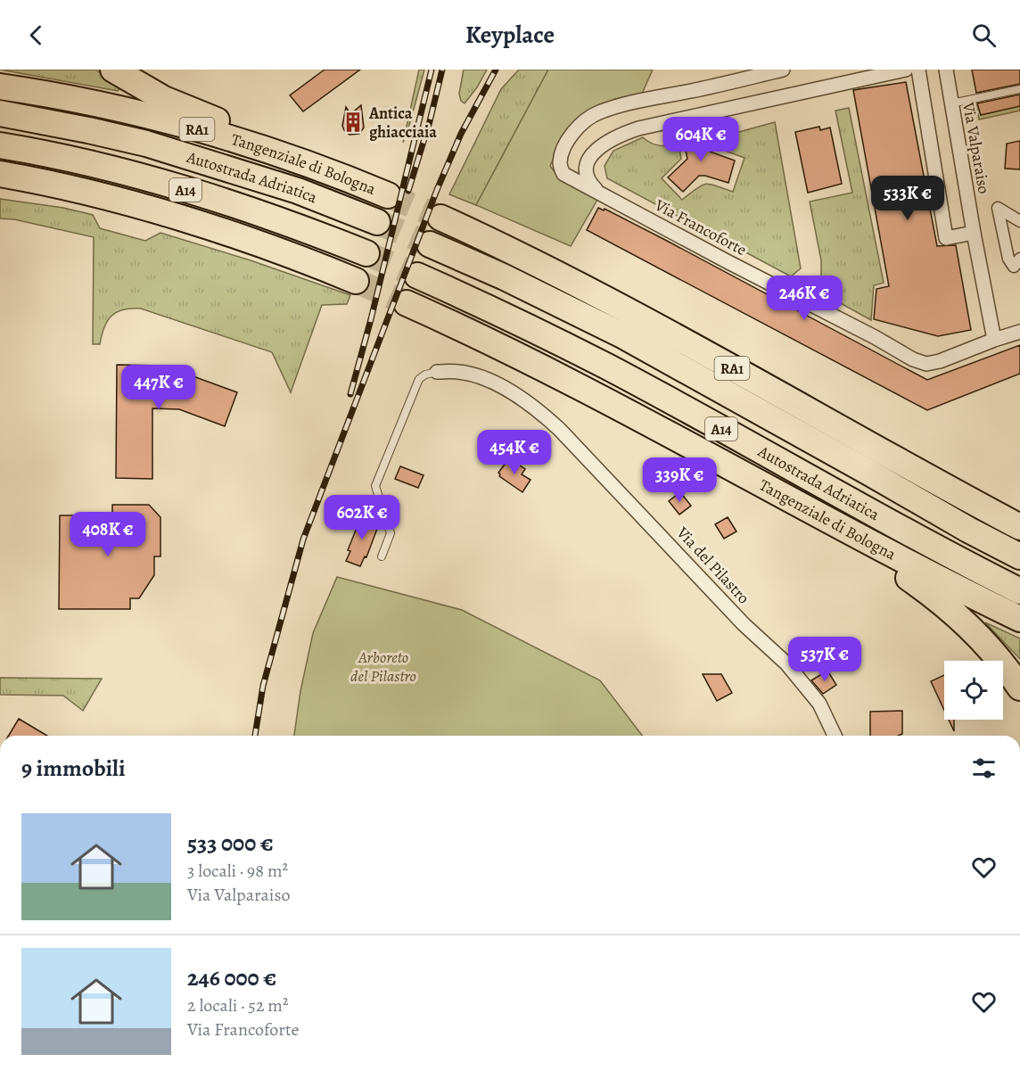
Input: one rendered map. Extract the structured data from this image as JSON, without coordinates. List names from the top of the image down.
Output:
{
  "streets": {
    "highway": [
      "RA1",
      "Tangenziale di Bologna",
      "Autostrada Adriatica",
      "A14"
    ],
    "street": ["Via Valparaiso", "Via Francoforte", "Via del Pilastro"]
  },
  "crossings": [
    ["Via Valparaiso", "Via Francoforte"]
  ],
  "parks": ["Arboreto del Pilastro"],
  "places": {
    "building": ["Antica ghiacciaia"]
  },
  "page": {
    "header": "Keyplace",
    "price": [
      "604K €",
      "533K €",
      "246K €",
      "447K €",
      "454K €",
      "339K €",
      "602K €",
      "408K €",
      "537K €"
    ],
    "heading": "9 immobili",
    "list": [
      {
        "name": "533 000 €",
        "note": "3 locali · 98 m² · Via Valparaiso"
      },
      {
        "name": "246 000 €",
        "note": "2 locali · 52 m² · Via Francoforte"
      }
    ]
  }
}
